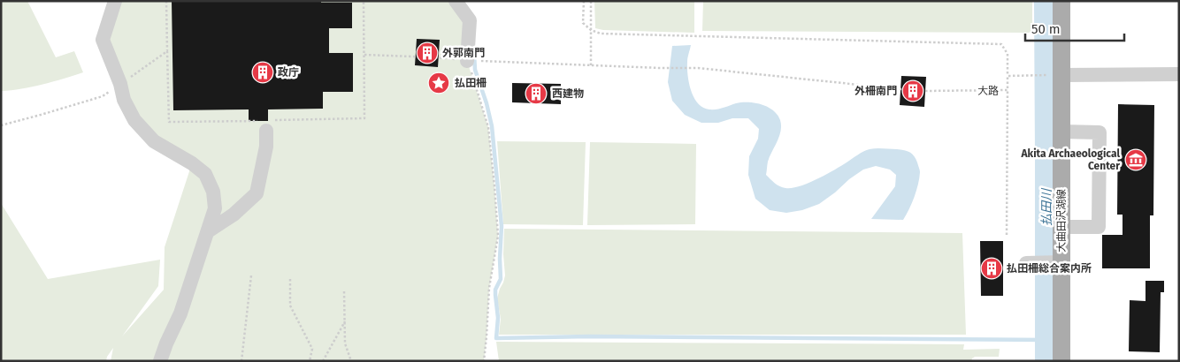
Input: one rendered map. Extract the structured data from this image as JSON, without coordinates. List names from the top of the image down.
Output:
{
  "streets": {
    "main road": ["大曲田沢湖線"],
    "path": ["大路"]
  },
  "water": ["払田川"],
  "places": {
    "building": [
      "外郭南門",
      "政庁",
      "外柵南門",
      "西建物",
      "払田柵総合案内所"
    ],
    "place": ["払田柵"],
    "museum": ["Akita Archaeological Center"]
  },
  "scale_bar": "50 m"
}
